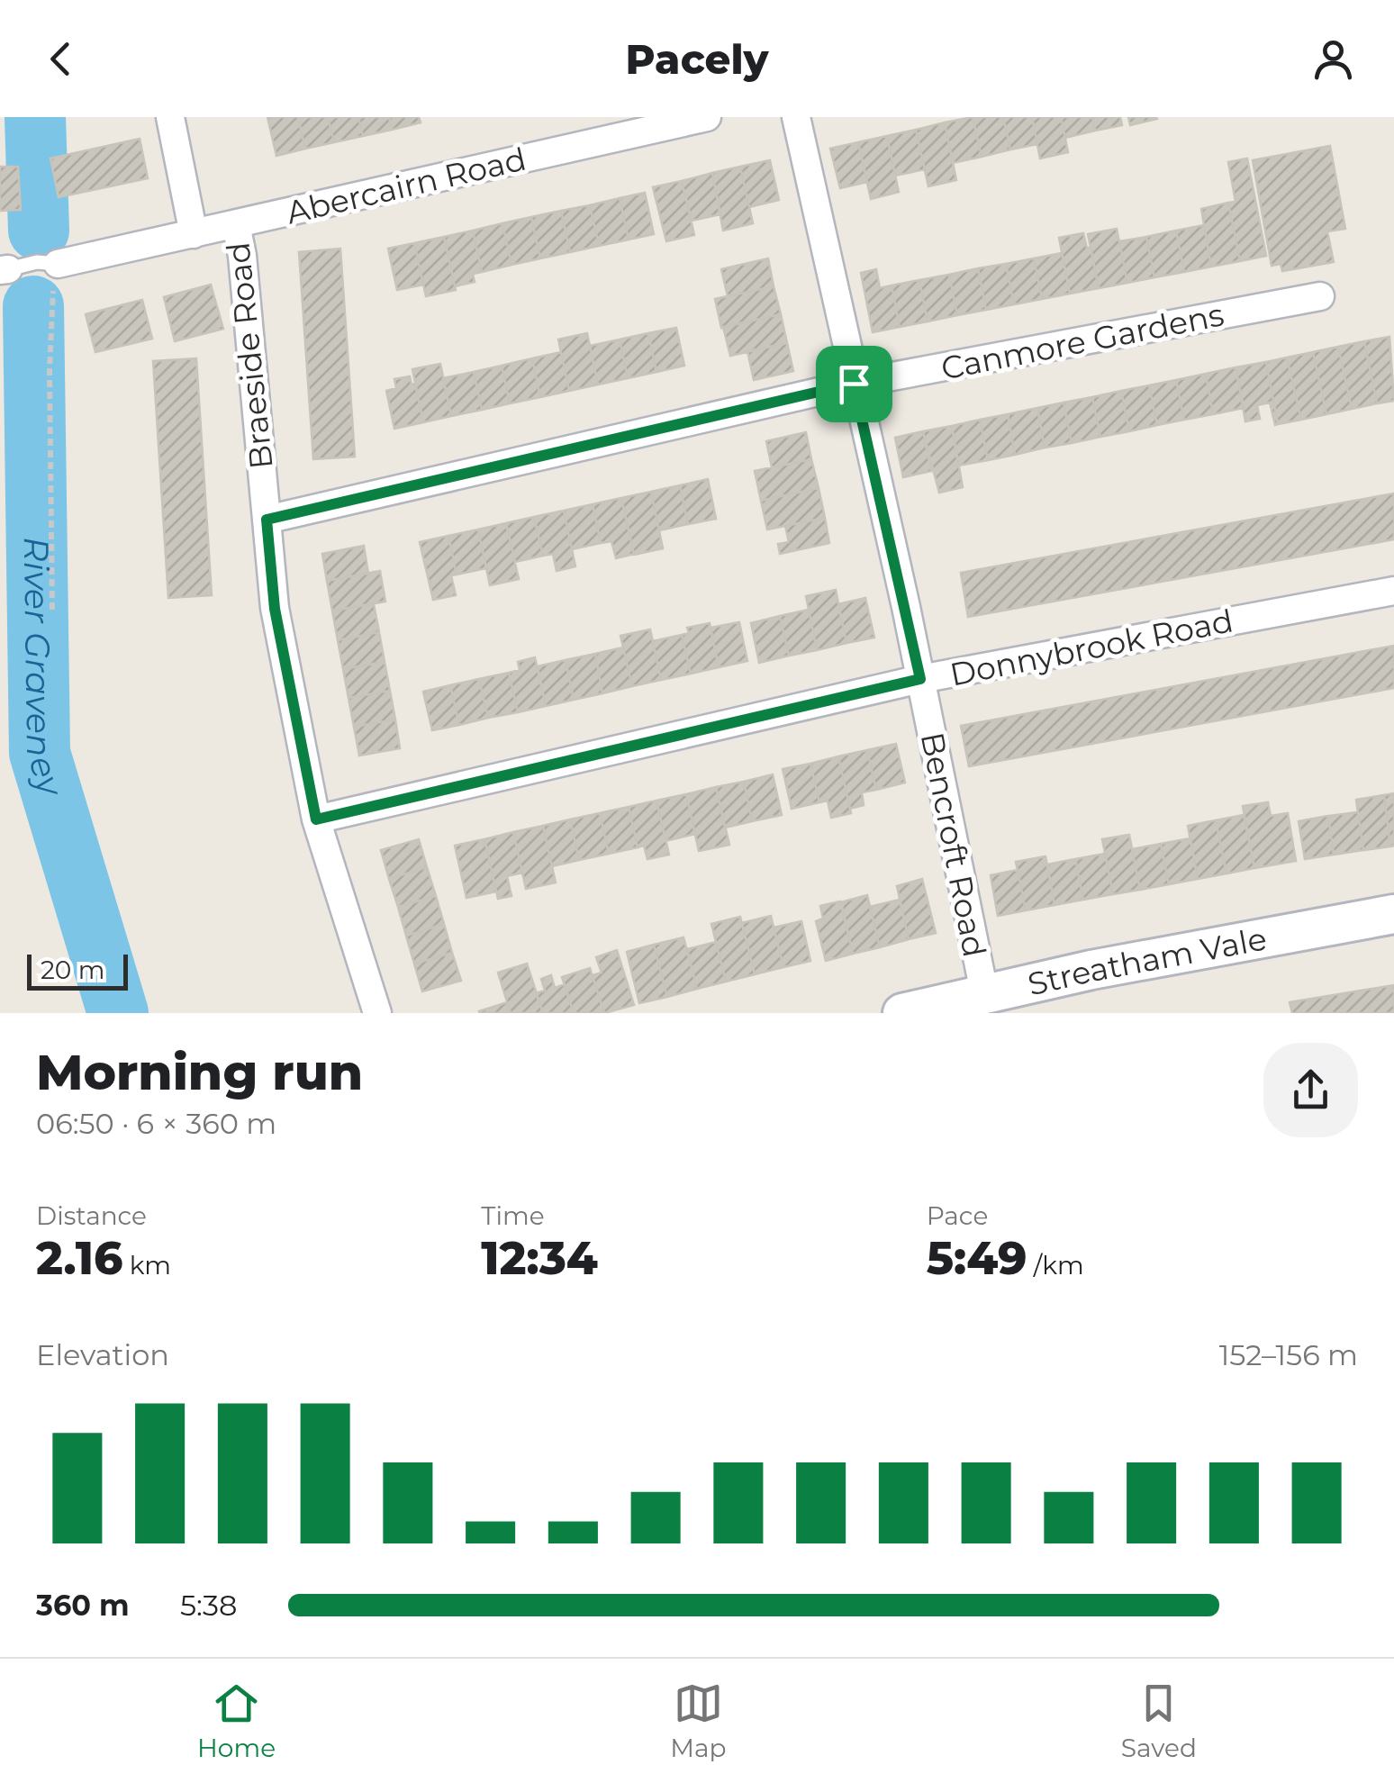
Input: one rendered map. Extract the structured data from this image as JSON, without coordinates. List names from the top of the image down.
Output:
{
  "streets": {
    "main road": ["Streatham Vale"],
    "street": [
      "Abercairn Road",
      "Canmore Gardens",
      "Braeside Road",
      "Donnybrook Road",
      "Bencroft Road"
    ]
  },
  "crossings": [
    ["Abercairn Road", "Braeside Road"],
    ["Canmore Gardens", "Braeside Road"],
    ["Canmore Gardens", "Bencroft Road"],
    ["Braeside Road", "Donnybrook Road"],
    ["Donnybrook Road", "Bencroft Road"],
    ["Bencroft Road", "Streatham Vale"]
  ],
  "water": ["River Graveney"],
  "scale_bar": "20 m",
  "page": {
    "header": "Pacely",
    "scale": "20 m",
    "heading": ["Morning run", "06:50 · 6 × 360 m"],
    "stats": [
      ["Distance", "2.16 km"],
      ["Time", "12:34"],
      ["Pace", "5:49 /km"]
    ],
    "chart": ["Elevation", "152–156 m"],
    "list": [
      {
        "name": "360 m",
        "note": "5:38"
      }
    ],
    "tabs": ["Home", "Map", "Saved"]
  }
}
